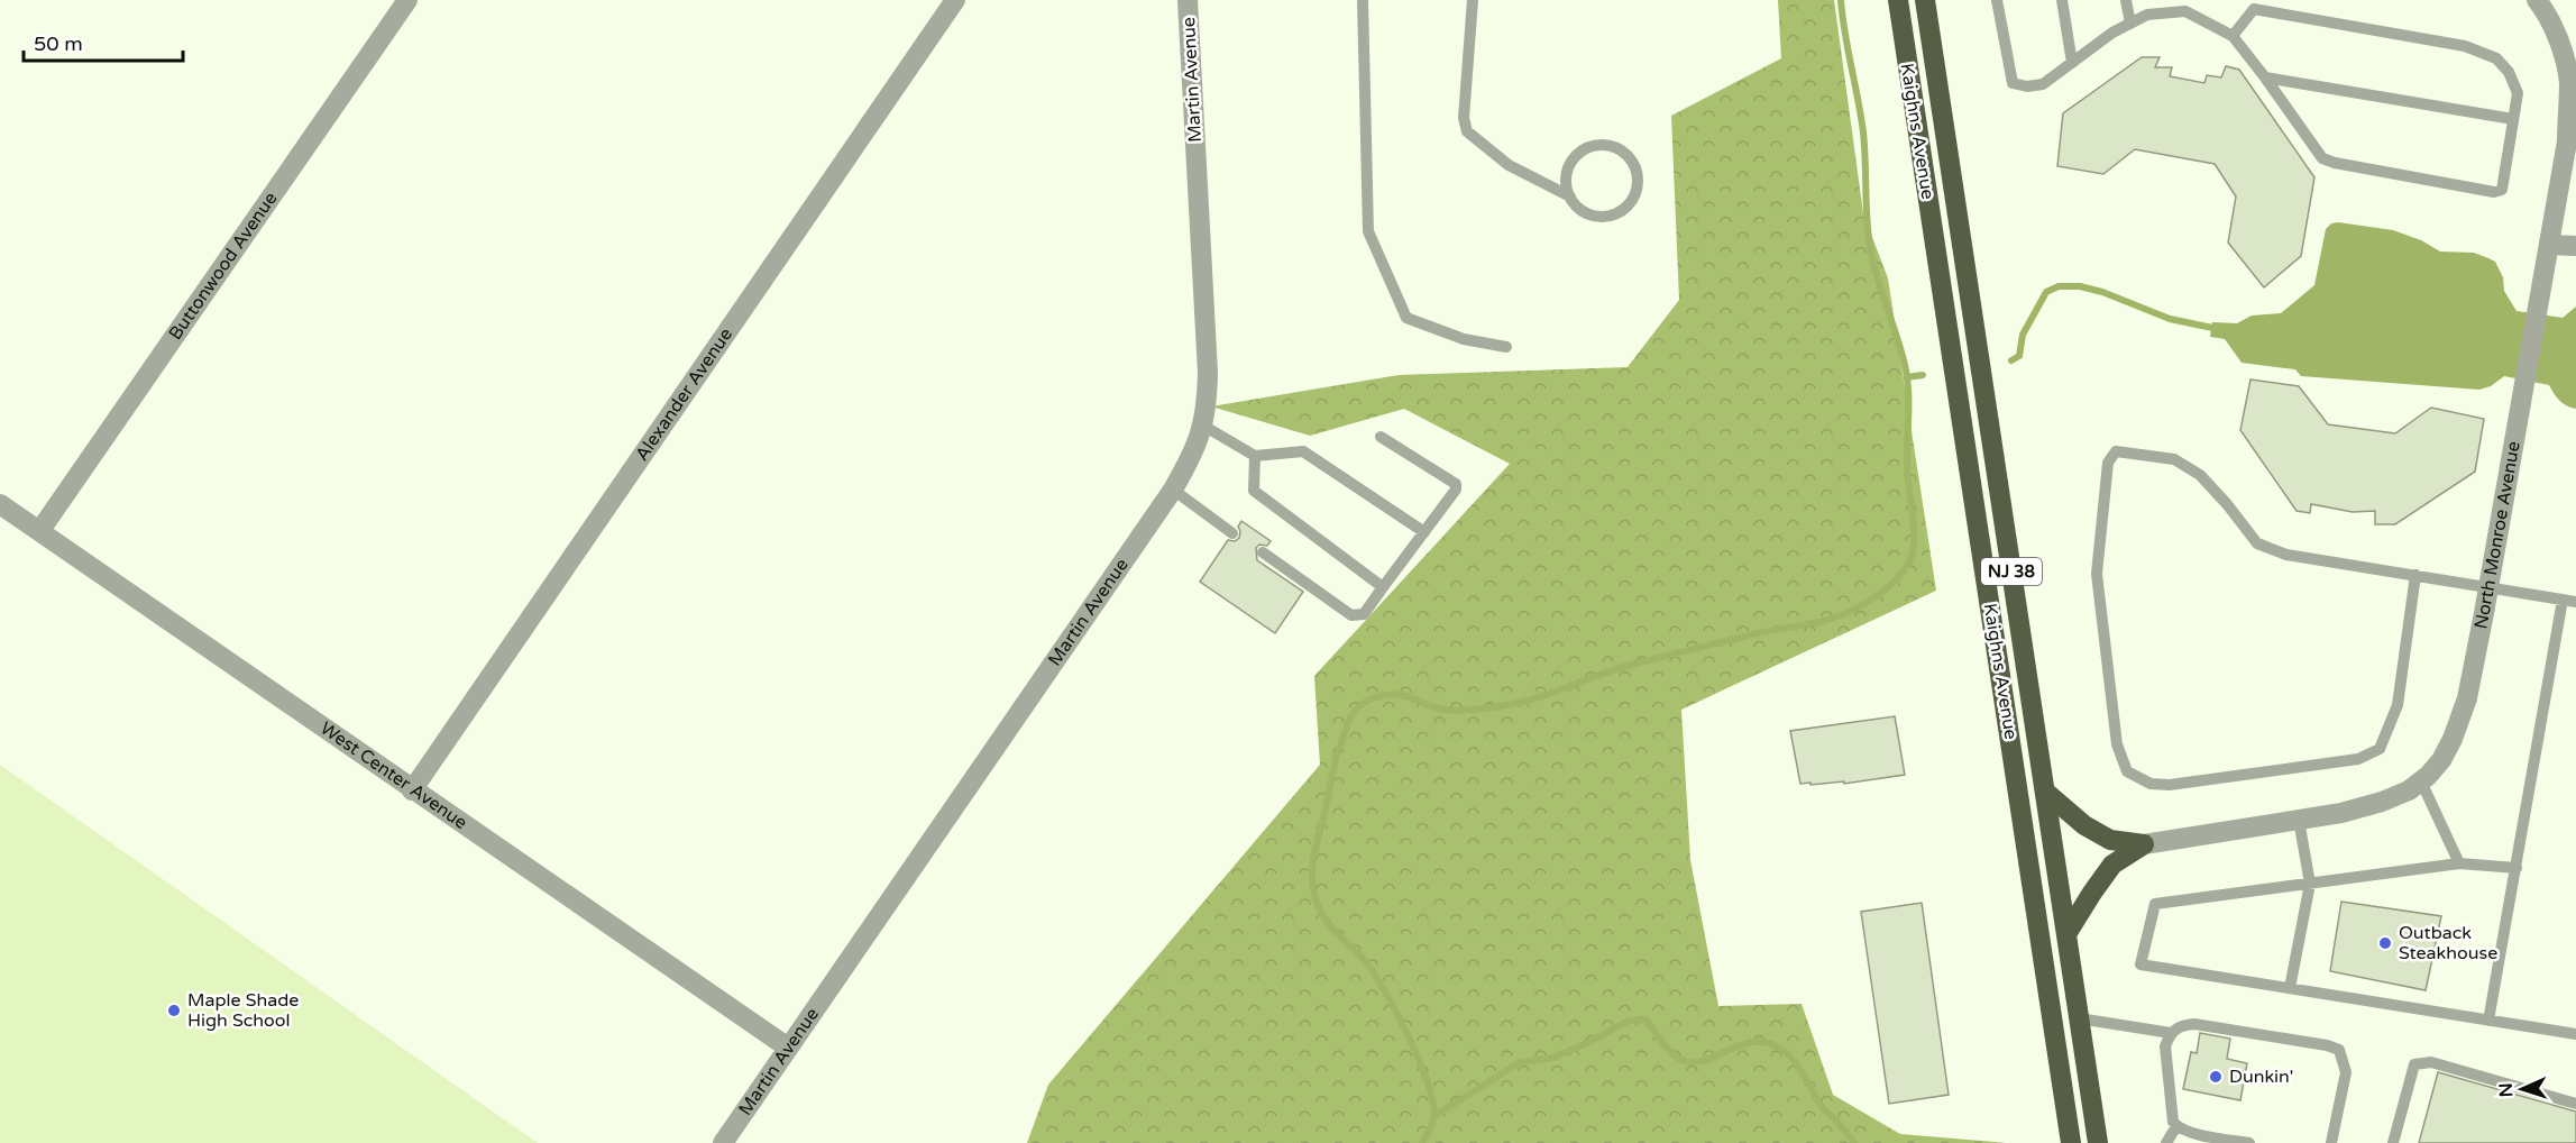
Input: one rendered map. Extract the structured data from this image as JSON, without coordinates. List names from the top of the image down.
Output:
{
  "streets": {
    "highway": ["Kaighns Avenue", "NJ 38"],
    "street": [
      "Martin Avenue",
      "Buttonwood Avenue",
      "Alexander Avenue",
      "North Monroe Avenue",
      "West Center Avenue"
    ]
  },
  "crossings": [
    ["Martin Avenue", "West Center Avenue"],
    ["Buttonwood Avenue", "West Center Avenue"],
    ["Alexander Avenue", "West Center Avenue"]
  ],
  "places": ["Outback Steakhouse", "Maple Shade High School", "Dunkin'"],
  "scale_bar": "50 m",
  "north": "left"
}
